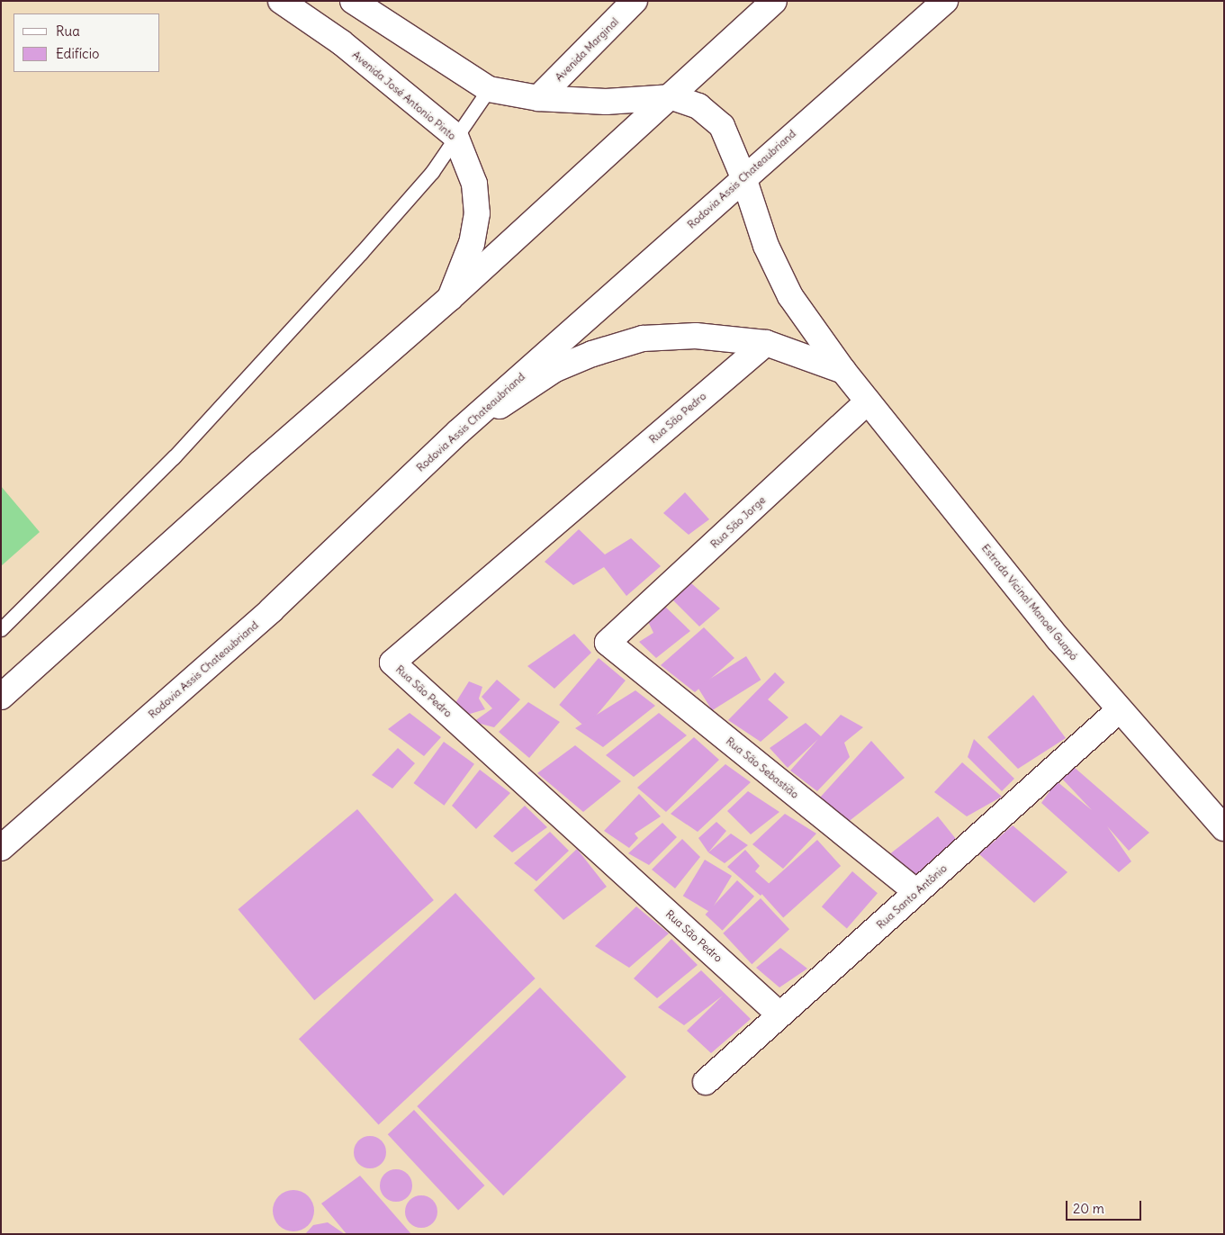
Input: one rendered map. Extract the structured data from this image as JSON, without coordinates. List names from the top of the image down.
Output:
{
  "streets": {
    "main road": [
      "Avenida Marginal",
      "Avenida José Antonio Pinto",
      "Rodovia Assis Chateaubriand",
      "Rua São Pedro",
      "Rua São Jorge",
      "Estrada Vicinal Manoel Guapó",
      "Rua São Sebastião",
      "Rua Santo Antônio"
    ]
  },
  "crossings": [
    ["Rodovia Assis Chateaubriand", "Estrada Vicinal Manoel Guapó"],
    ["Rua São Pedro", "Rua Santo Antônio"],
    ["Rua São Jorge", "Estrada Vicinal Manoel Guapó"],
    ["Rua São Jorge", "Rua São Sebastião"],
    ["Estrada Vicinal Manoel Guapó", "Rua Santo Antônio"],
    ["Rua São Sebastião", "Rua Santo Antônio"]
  ],
  "legend": ["Rua", "Edifício"],
  "scale_bar": "20 m"
}
